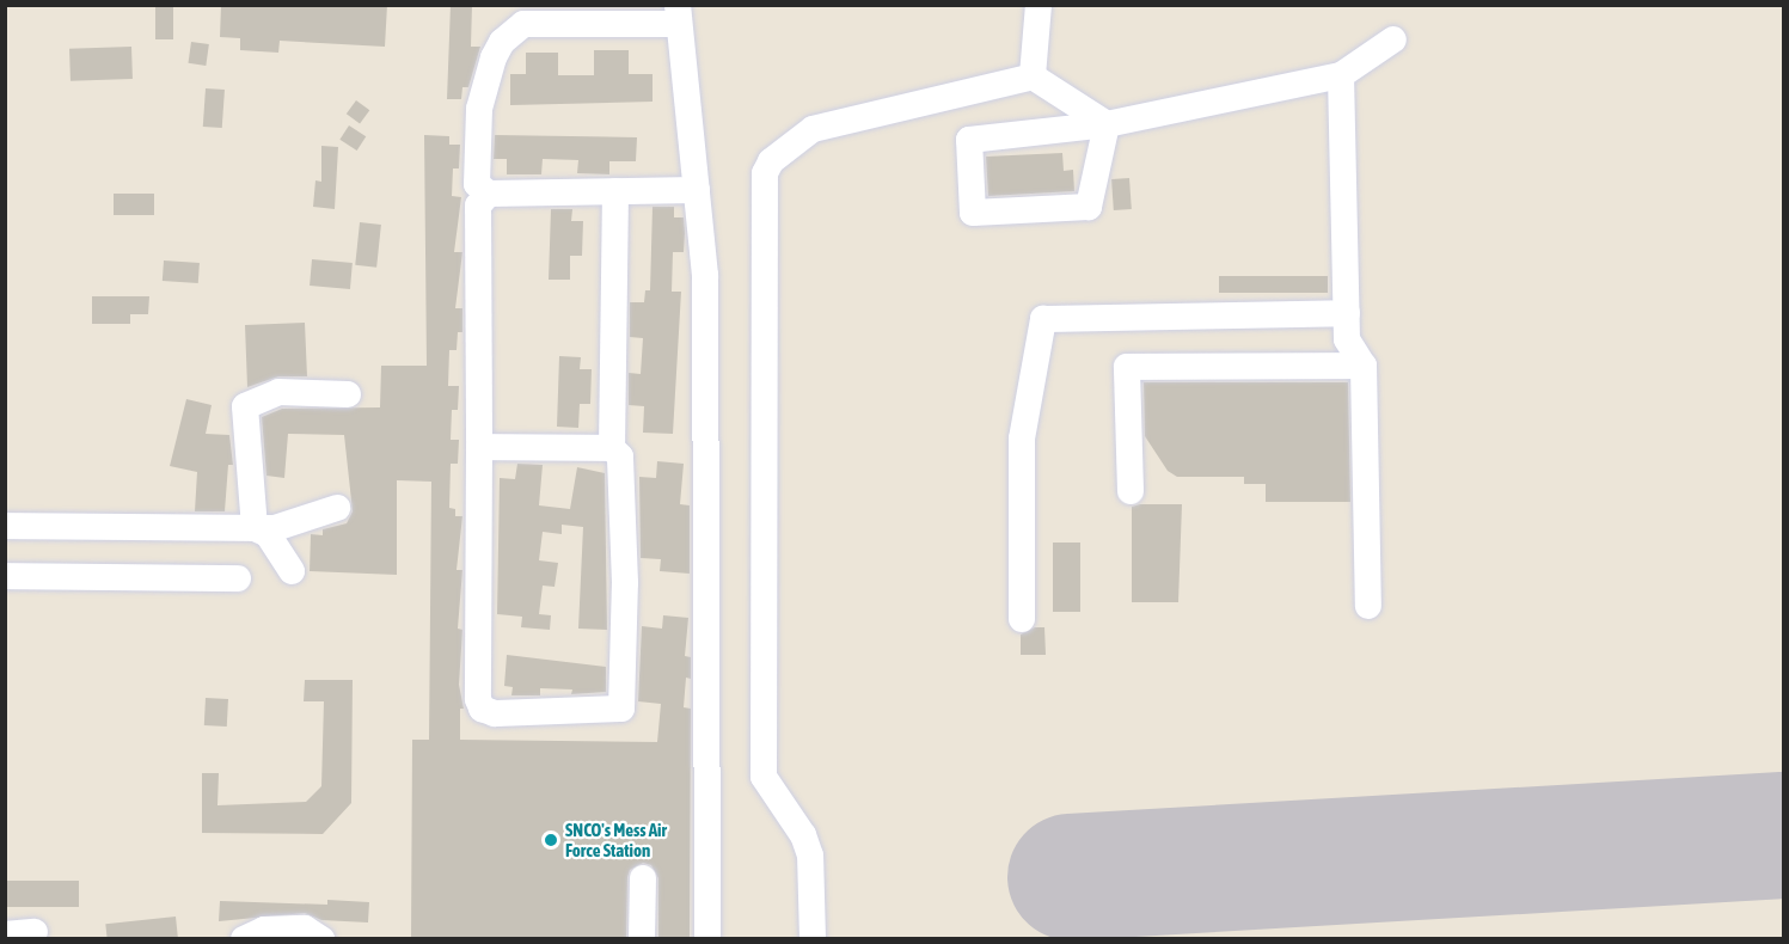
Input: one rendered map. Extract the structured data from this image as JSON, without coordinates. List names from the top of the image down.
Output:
{
  "places": ["SNCO's Mess Air Force Station"]
}
